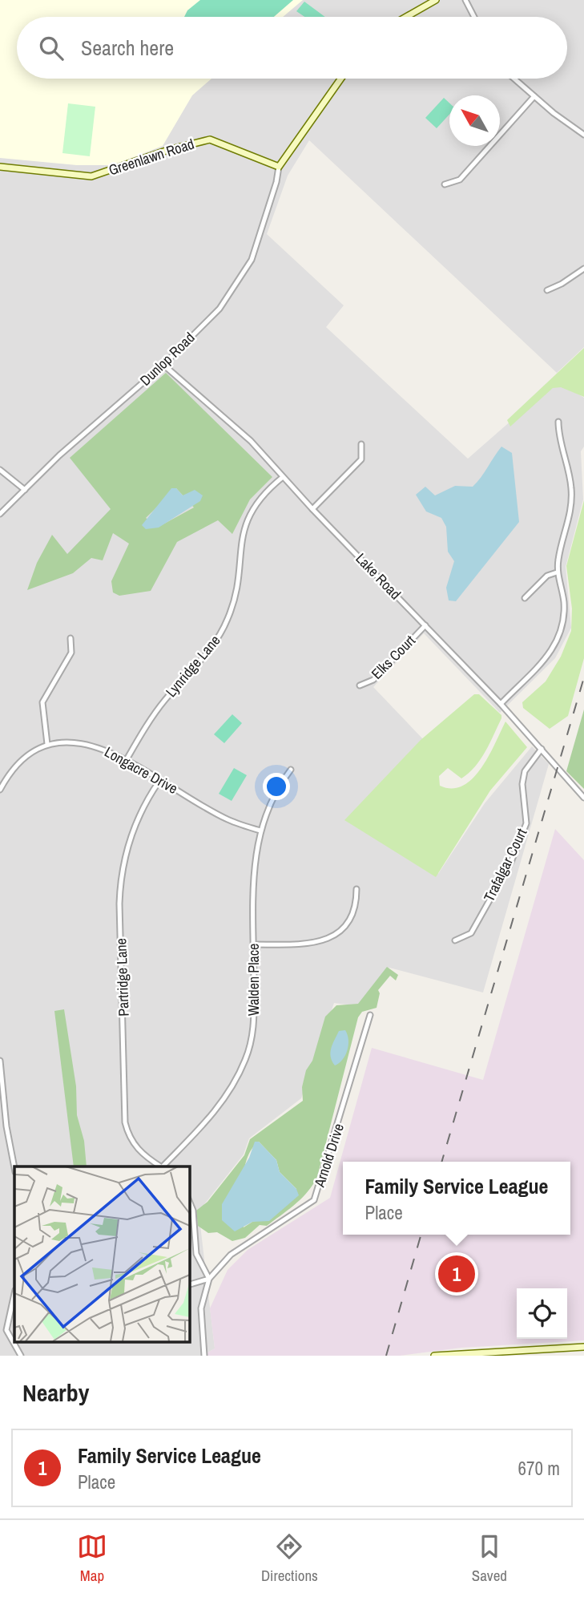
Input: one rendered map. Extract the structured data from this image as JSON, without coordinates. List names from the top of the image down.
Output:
{
  "streets": {
    "main road": ["Greenlawn Road"],
    "street": [
      "Dunlop Road",
      "Lake Road",
      "Elks Court",
      "Lynridge Lane",
      "Longacre Drive",
      "Trafalgar Court",
      "Partridge Lane",
      "Walden Place",
      "Arnold Drive"
    ]
  },
  "crossings": [
    ["Greenlawn Road", "Dunlop Road"],
    ["Dunlop Road", "Lake Road"],
    ["Lake Road", "Elks Court"],
    ["Lake Road", "Lynridge Lane"],
    ["Lake Road", "Trafalgar Court"],
    ["Lynridge Lane", "Longacre Drive"],
    ["Longacre Drive", "Partridge Lane"],
    ["Longacre Drive", "Walden Place"]
  ],
  "north": "top left",
  "page": {
    "search": "Search here",
    "popup": ["Family Service League", "Place"],
    "pins": "1",
    "heading": "Nearby",
    "list": [
      {
        "mark": "1",
        "name": "Family Service League",
        "note": "Place",
        "value": "670 m"
      }
    ],
    "nav": ["Map", "Directions", "Saved"]
  }
}
